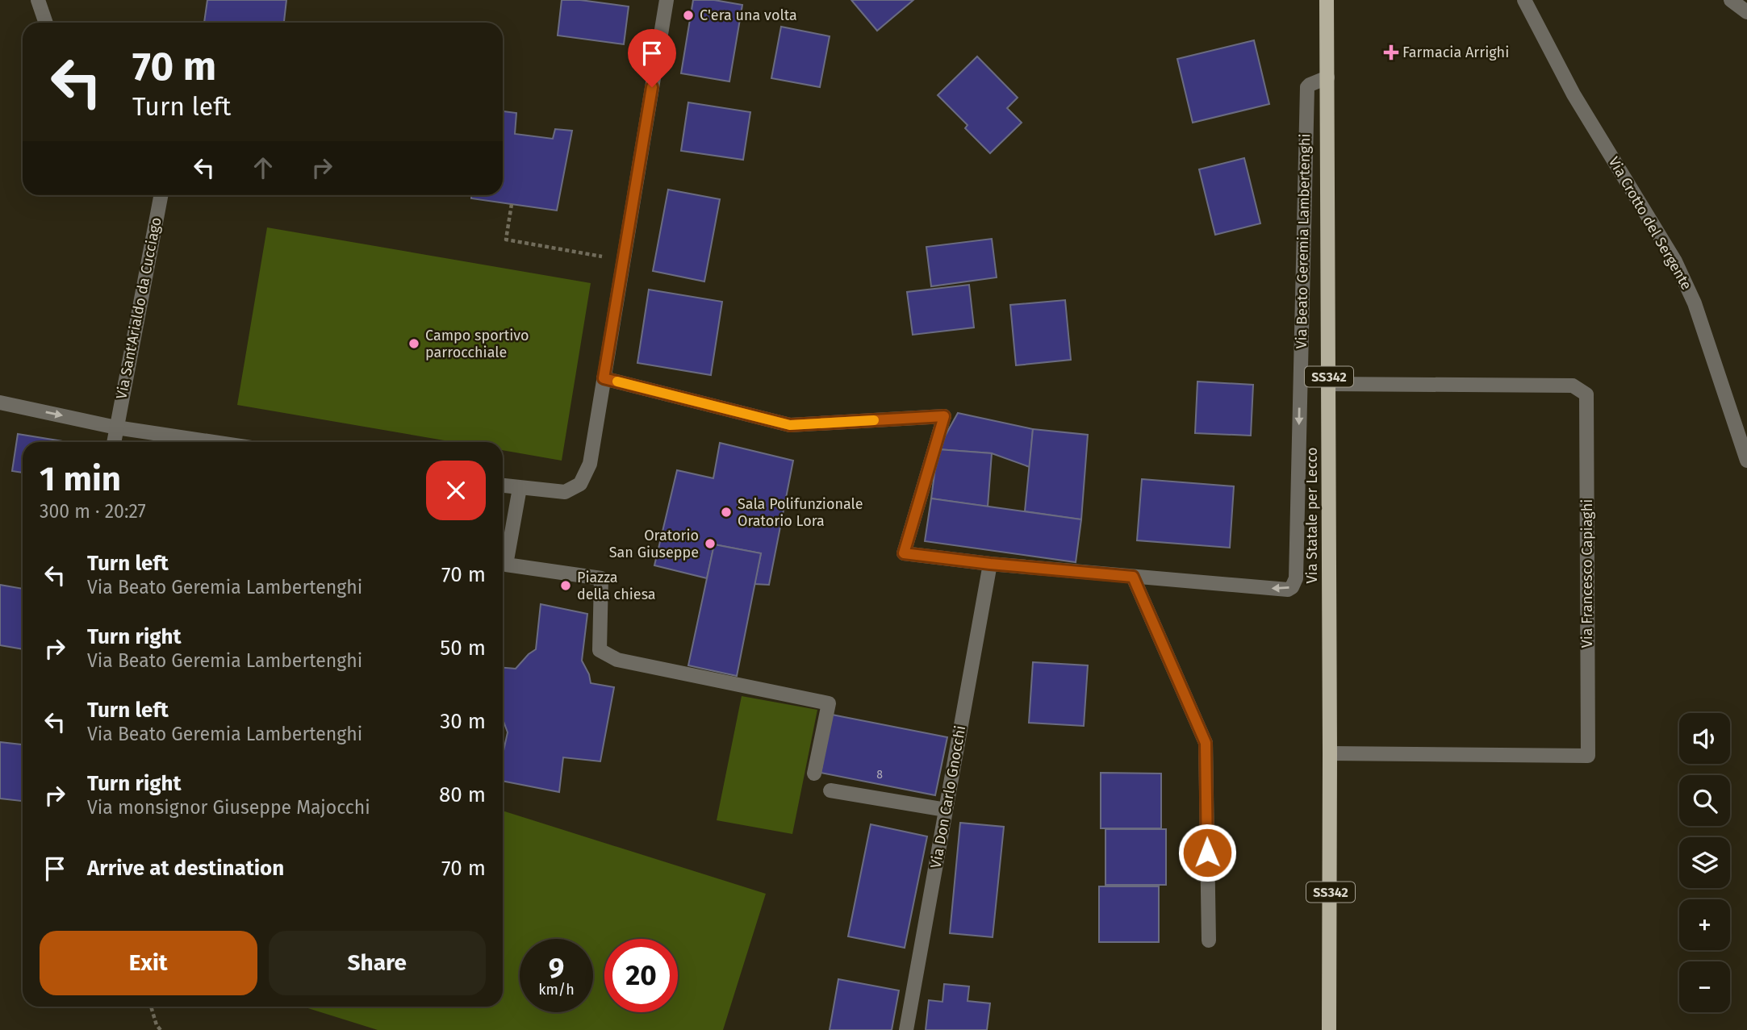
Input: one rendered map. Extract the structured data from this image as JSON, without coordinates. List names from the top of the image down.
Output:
{
  "streets": {
    "main road": ["SS342", "Via Statale per Lecco"],
    "street": [
      "Via Crotto del Sergente",
      "Via Beato Geremia Lambertenghi",
      "Via Sant'Arialdo da Cucciago",
      "Via Francesco Capiaghi",
      "Via Don Carlo Gnocchi"
    ]
  },
  "crossings": [
    ["Via Beato Geremia Lambertenghi", "Via Statale per Lecco"],
    ["Via Beato Geremia Lambertenghi", "Via Don Carlo Gnocchi"],
    ["Via Statale per Lecco", "Via Francesco Capiaghi"]
  ],
  "places": {
    "other": [
      "C'era una volta",
      "Campo sportivo parrocchiale",
      "Sala Polifunzionale Oratorio Lora",
      "Oratorio San Giuseppe",
      "Piazza della chiesa"
    ],
    "health": ["Farmacia Arrighi"]
  },
  "house_numbers": ["8"],
  "page": {
    "turn": ["70 m", "Turn left"],
    "heading": ["1 min", "300 m · 20:27"],
    "list": [
      {
        "name": "Turn left",
        "note": "Via Beato Geremia Lambertenghi",
        "value": "70 m"
      },
      {
        "name": "Turn right",
        "note": "Via Beato Geremia Lambertenghi",
        "value": "50 m"
      },
      {
        "name": "Turn left",
        "note": "Via Beato Geremia Lambertenghi",
        "value": "30 m"
      },
      {
        "name": "Turn right",
        "note": "Via monsignor Giuseppe Majocchi",
        "value": "80 m"
      },
      {
        "name": "Arrive at destination",
        "value": "70 m"
      }
    ],
    "map_buttons": ["+", "−"],
    "buttons": ["Exit", "Share"],
    "speed": "9 km/h",
    "limit": "20"
  }
}
